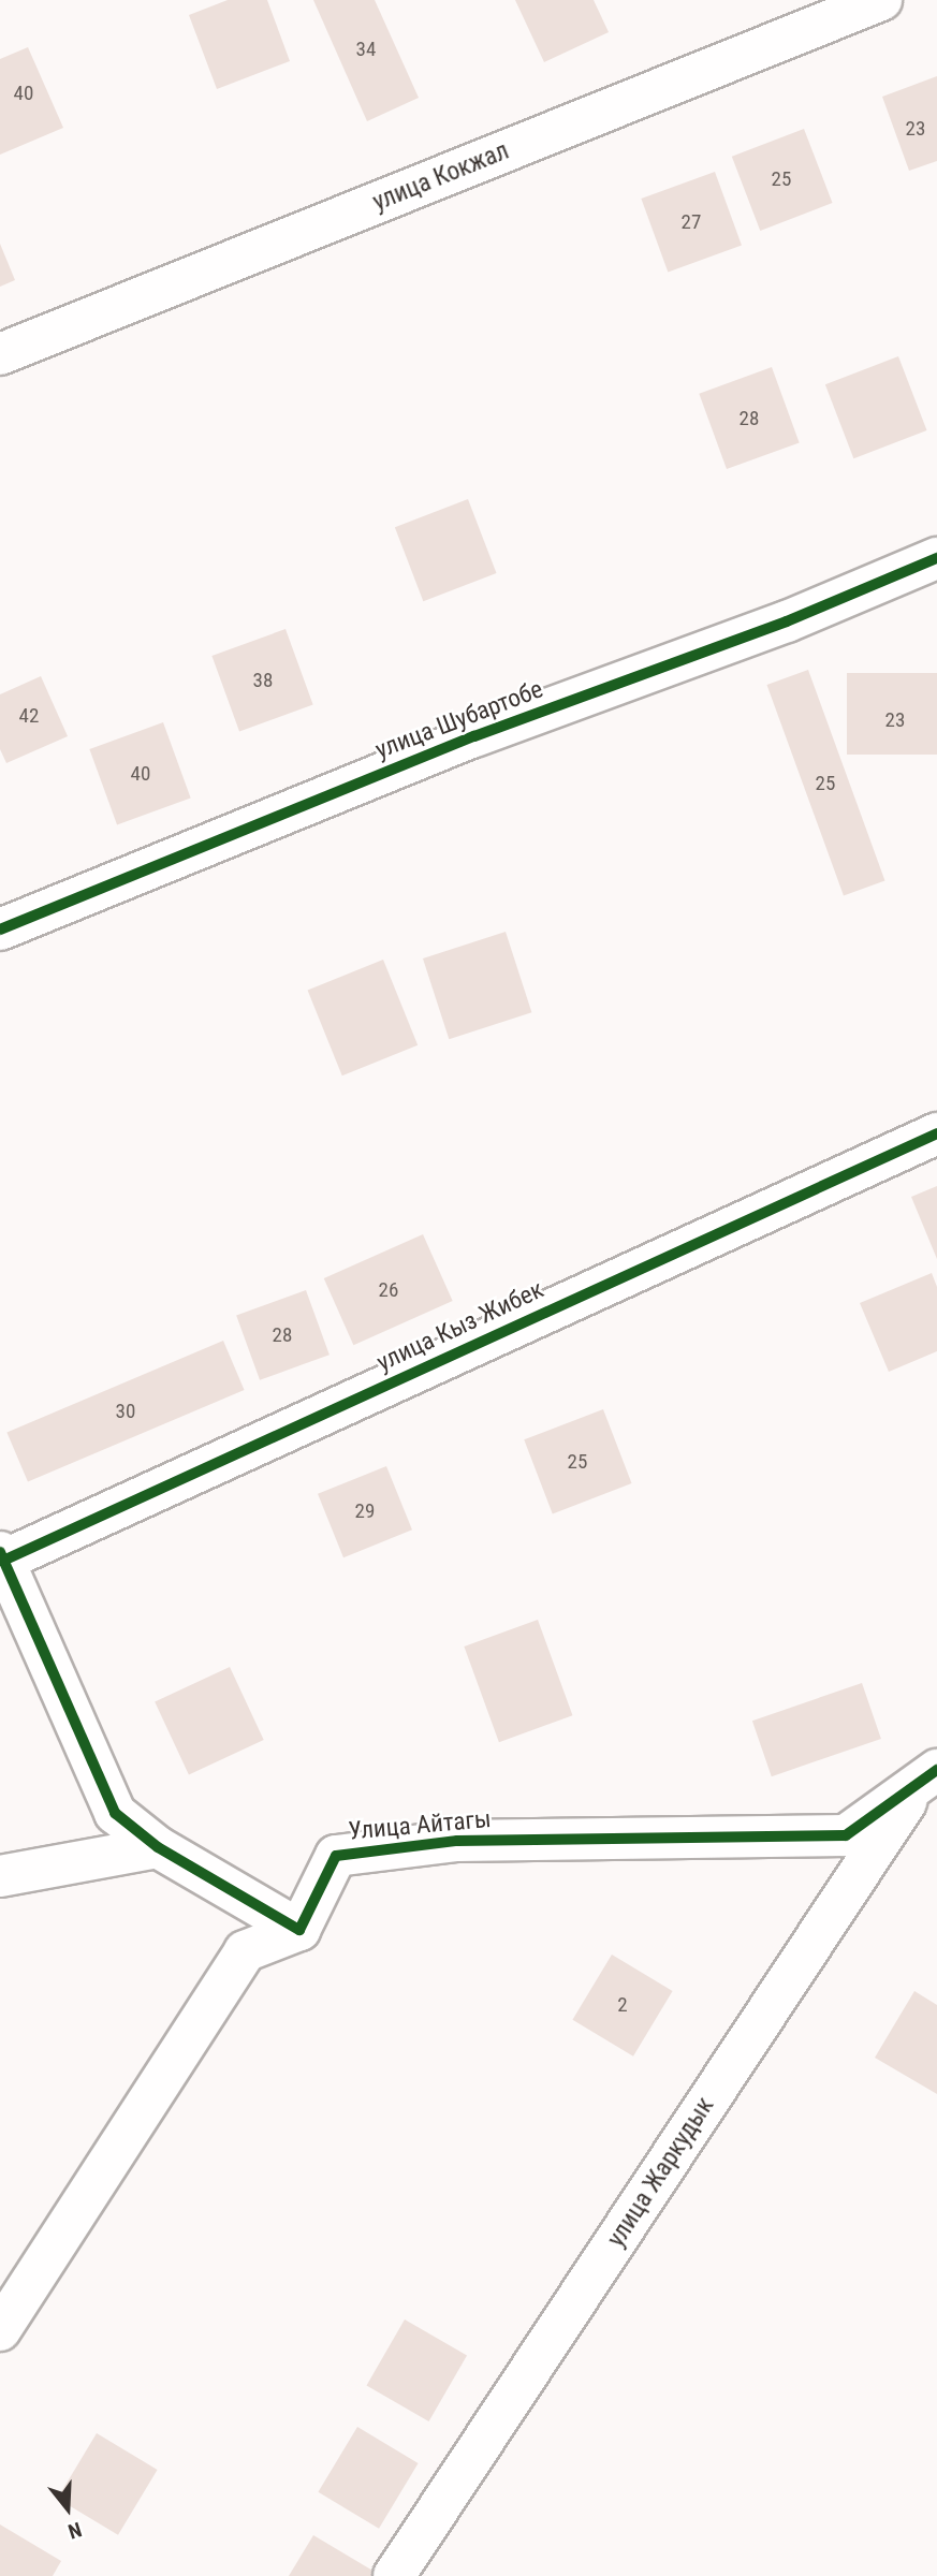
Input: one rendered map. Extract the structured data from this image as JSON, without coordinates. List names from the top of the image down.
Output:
{
  "streets": {
    "street": [
      "улица Кокжал",
      "улица Шубартобе",
      "улица Кыз Жибек",
      "Улица Айтагы",
      "улица Жаркудык"
    ]
  },
  "crossings": [
    ["Улица Айтагы", "улица Жаркудык"]
  ],
  "house_numbers": [
    "34",
    "40",
    "23",
    "25",
    "27",
    "28",
    "38",
    "42",
    "23",
    "40",
    "25",
    "26",
    "28",
    "30",
    "25",
    "29",
    "2"
  ],
  "north": "bottom"
}
